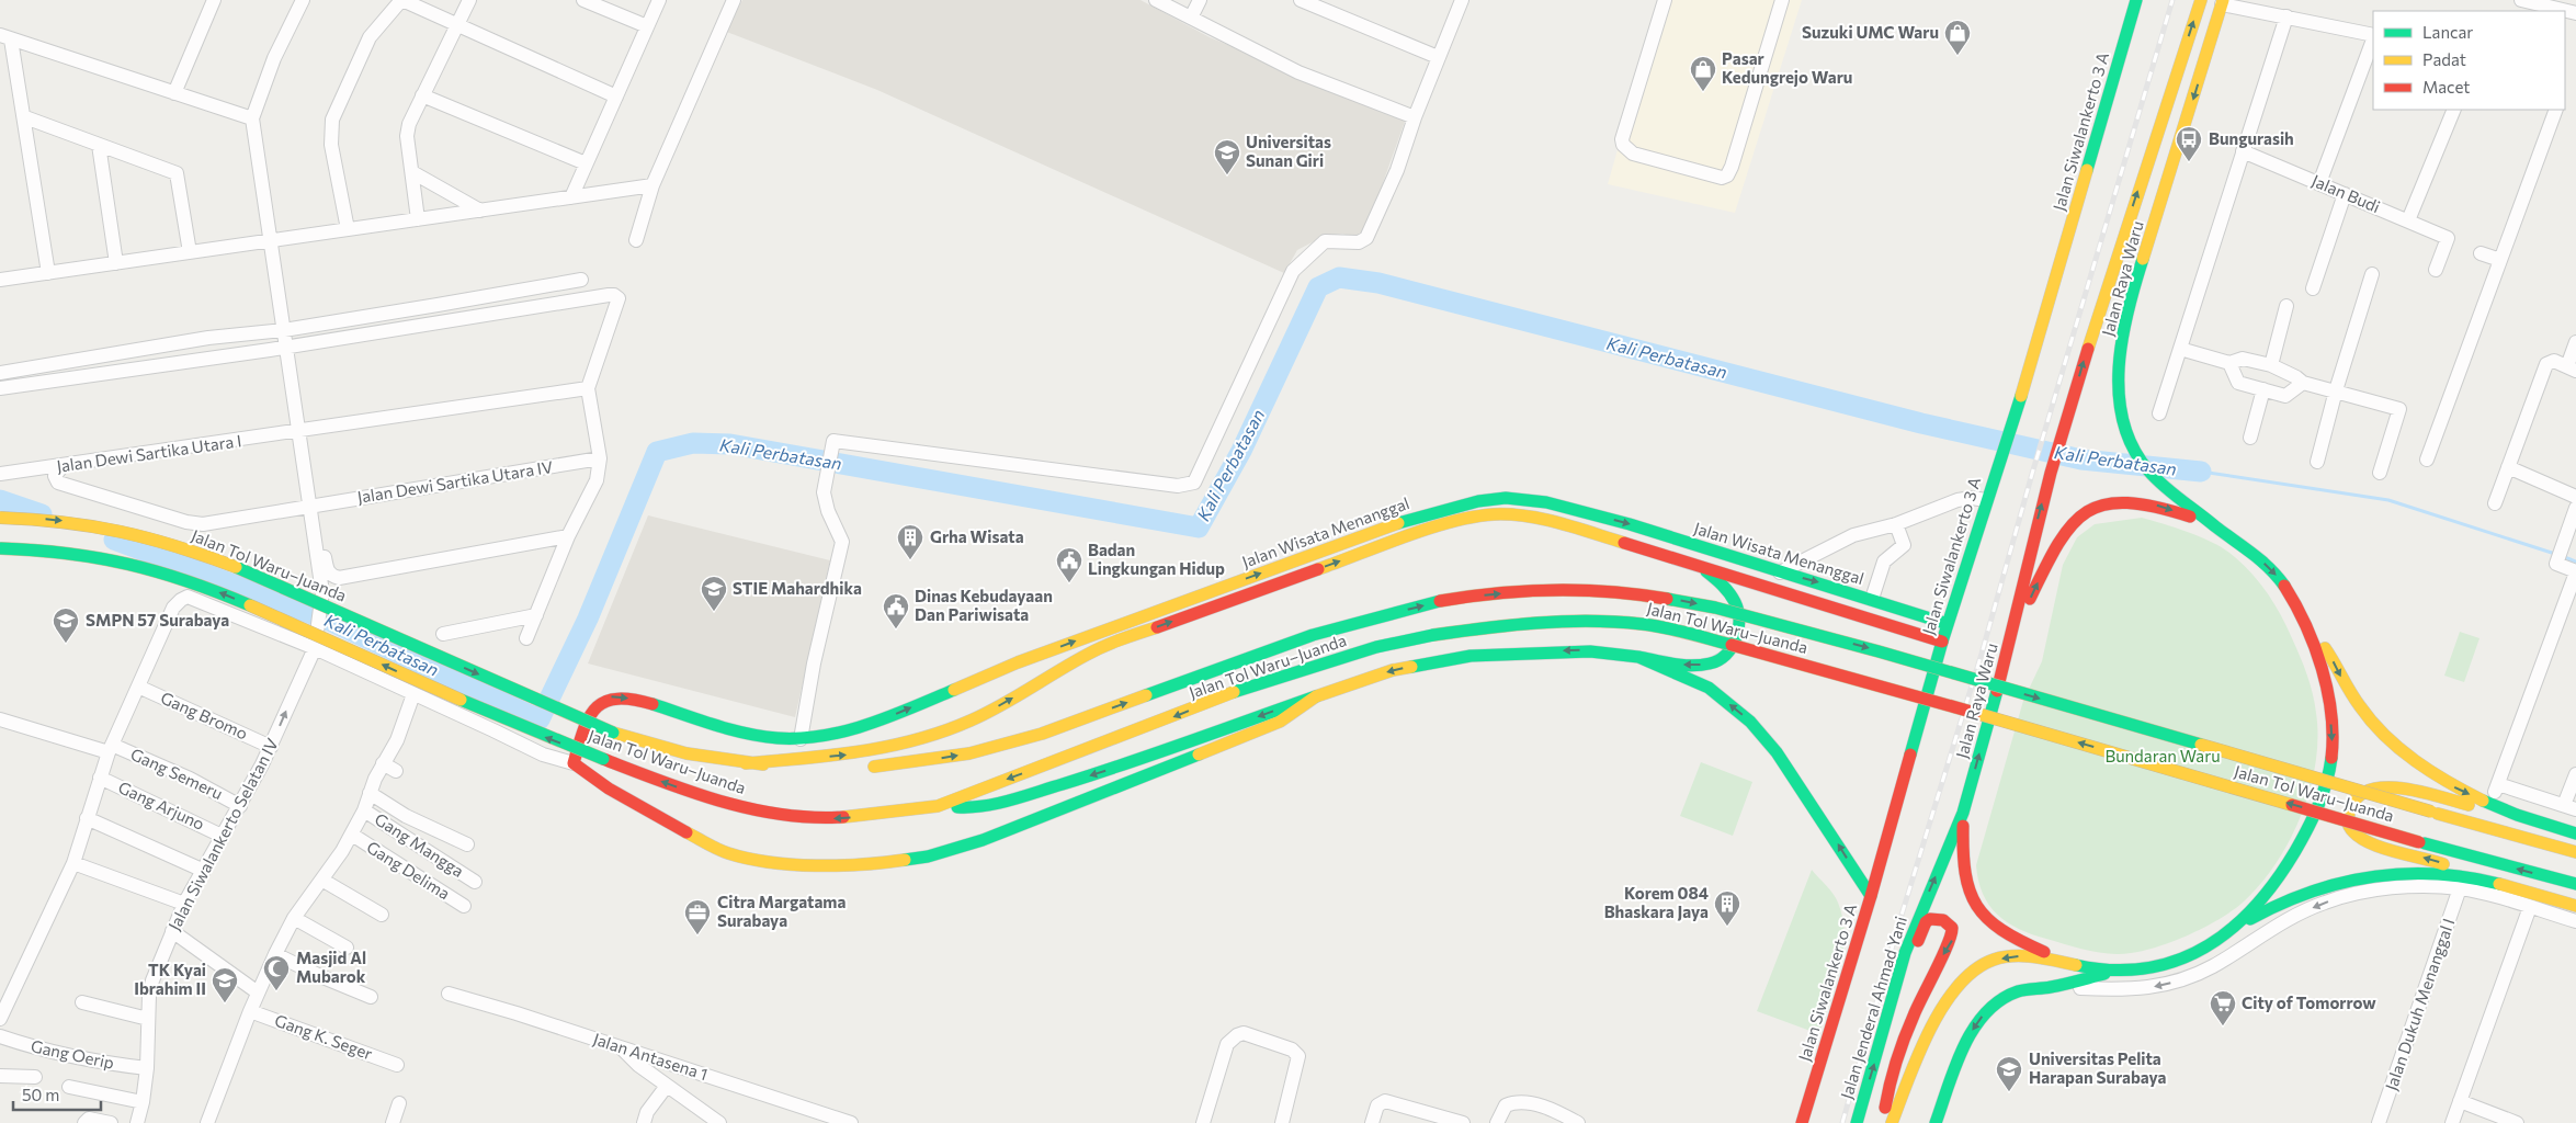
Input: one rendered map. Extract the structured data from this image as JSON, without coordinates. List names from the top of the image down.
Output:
{
  "streets": {
    "main road": [
      "Jalan Siwalankerto 3 A",
      "Jalan Raya Waru",
      "Jalan Wisata Menanggal",
      "Jalan Tol Waru–Juanda",
      "Jalan Jenderal Ahmad Yani"
    ],
    "street": [
      "Jalan Budi",
      "Jalan Dewi Sartika Utara I",
      "Jalan Dewi Sartika Utara IV",
      "Gang Bromo",
      "Gang Semeru",
      "Gang Arjuno",
      "Jalan Siwalankerto Selatan IV",
      "Gang Mangga",
      "Gang Delima",
      "Jalan Dukuh Menanggal I",
      "Gang K. Seger",
      "Gang Oerip",
      "Jalan Antasena 1"
    ]
  },
  "crossings": [
    ["Jalan Siwalankerto 3 A", "Jalan Wisata Menanggal"],
    ["Jalan Raya Waru", "Jalan Jenderal Ahmad Yani"],
    ["Jalan Dewi Sartika Utara I", "Jalan Dewi Sartika Utara IV"],
    ["Jalan Dewi Sartika Utara I", "Jalan Siwalankerto Selatan IV"],
    ["Jalan Dewi Sartika Utara IV", "Jalan Siwalankerto Selatan IV"],
    ["Gang Bromo", "Jalan Siwalankerto Selatan IV"],
    ["Gang Semeru", "Jalan Siwalankerto Selatan IV"],
    ["Gang Arjuno", "Jalan Siwalankerto Selatan IV"],
    ["Jalan Siwalankerto Selatan IV", "Gang Oerip"]
  ],
  "water": ["Kali Perbatasan"],
  "parks": ["Bundaran Waru"],
  "places": {
    "shop": ["Suzuki UMC Waru", "Pasar Kedungrejo Waru"],
    "bus stop": ["Bungurasih"],
    "school or university": [
      "Universitas Sunan Giri",
      "STIE Mahardhika",
      "SMPN 57 Surabaya",
      "TK Kyai Ibrahim II",
      "Universitas Pelita Harapan Surabaya"
    ],
    "building": ["Grha Wisata", "Korem 084 Bhaskara Jaya"],
    "public building": ["Badan Lingkungan Hidup", "Dinas Kebudayaan Dan Pariwisata"],
    "office": ["Citra Margatama Surabaya"],
    "mosque": ["Masjid Al Mubarok"],
    "supermarket": ["City of Tomorrow"]
  },
  "legend": ["Lancar", "Padat", "Macet"],
  "scale_bar": "50 m"
}
